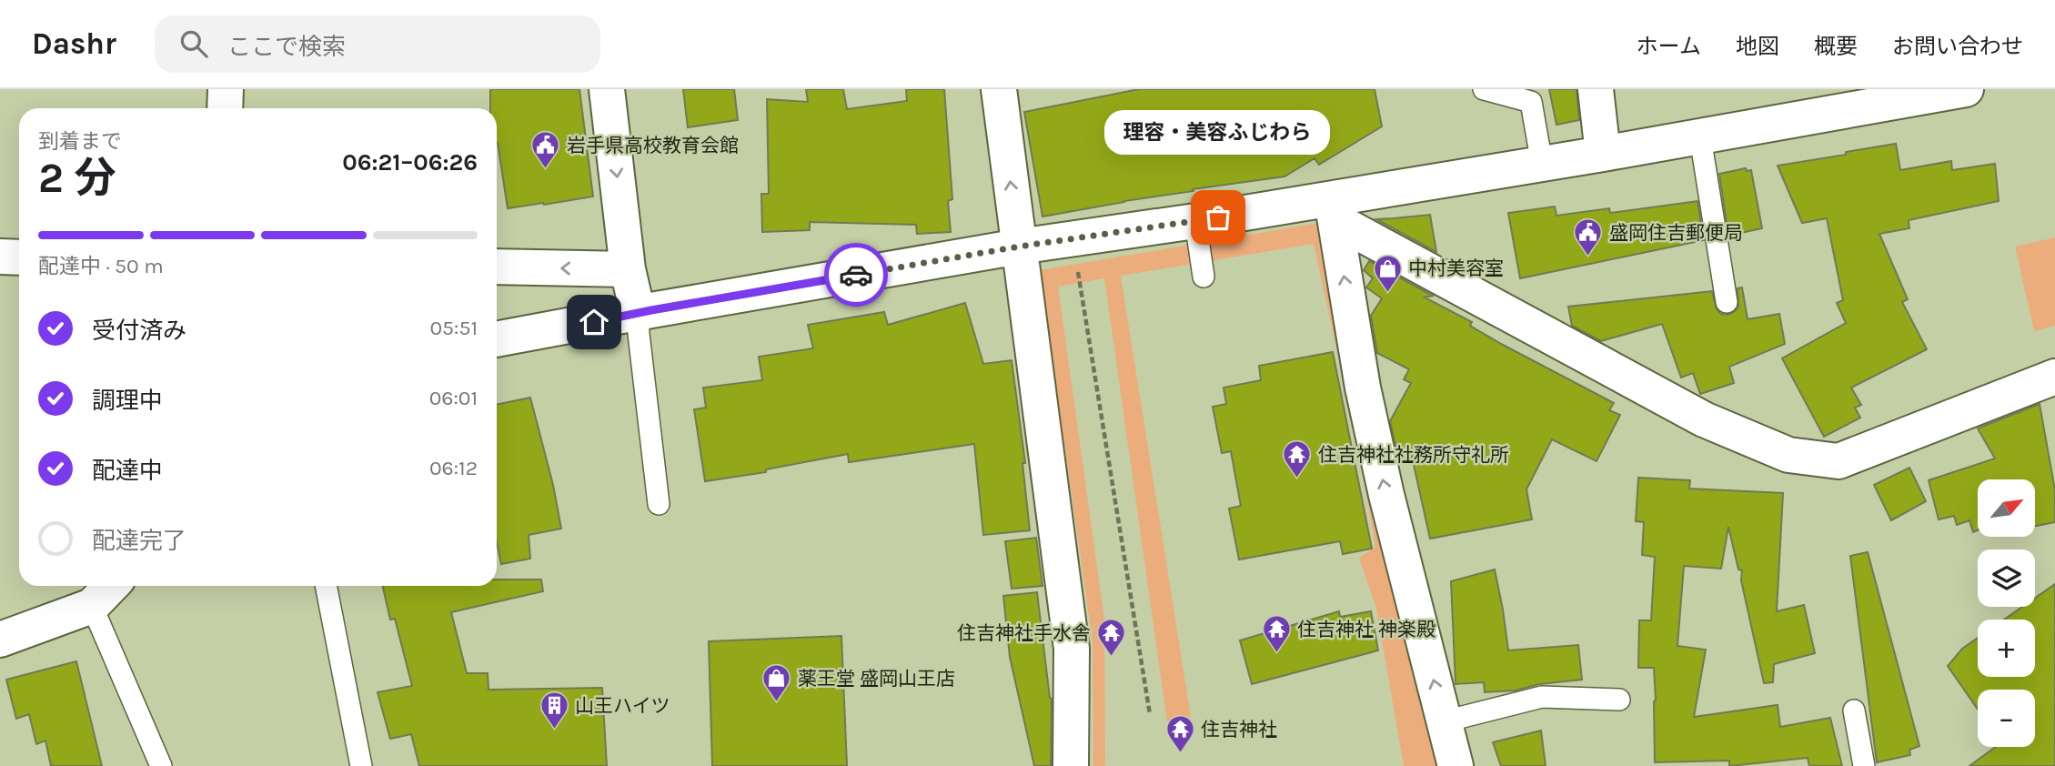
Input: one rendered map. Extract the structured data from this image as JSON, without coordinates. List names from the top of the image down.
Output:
{
  "places": {
    "public building": ["岩手県高校教育会館", "盛岡住吉郵便局"],
    "other": ["理容・美容ふじわら"],
    "shop": ["中村美容室", "薬王堂 盛岡山王店"],
    "temple": [
      "住吉神社社務所守礼所",
      "住吉神社 神楽殿",
      "住吉神社手水舎",
      "住吉神社"
    ],
    "building": ["山王ハイツ"]
  },
  "north": "top right",
  "page": {
    "header": "Dashr",
    "search": "ここで検索",
    "nav": [
      "ホーム",
      "地図",
      "概要",
      "お問い合わせ"
    ],
    "heading": ["2 分", "到着まで", "06:21–06:26"],
    "bubble": "理容・美容ふじわら",
    "bar": "配達中 · 50 m",
    "list": [
      ["受付済み", "05:51"],
      ["調理中", "06:01"],
      ["配達中", "06:12"],
      "配達完了"
    ],
    "map_buttons": ["+", "−"]
  }
}
